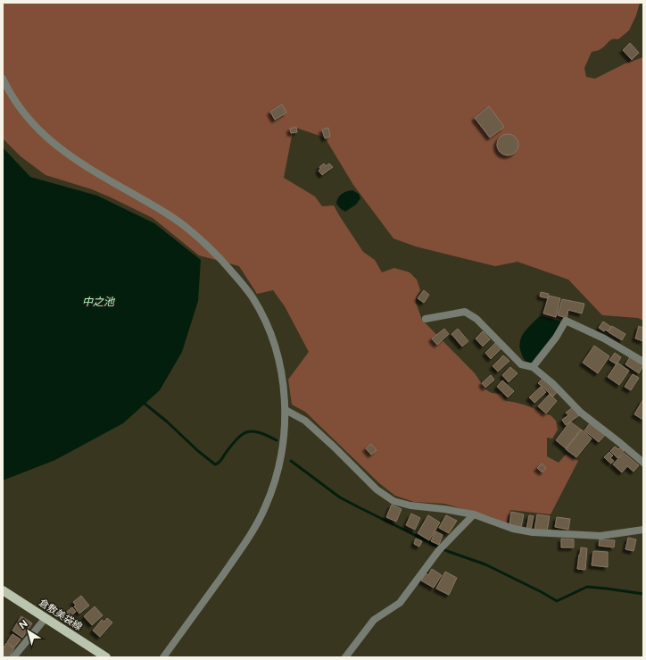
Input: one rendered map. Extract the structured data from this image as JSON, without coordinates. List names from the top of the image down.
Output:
{
  "streets": {
    "main road": ["倉敷美袋線"]
  },
  "water": ["中之池"],
  "north": "top left"
}
